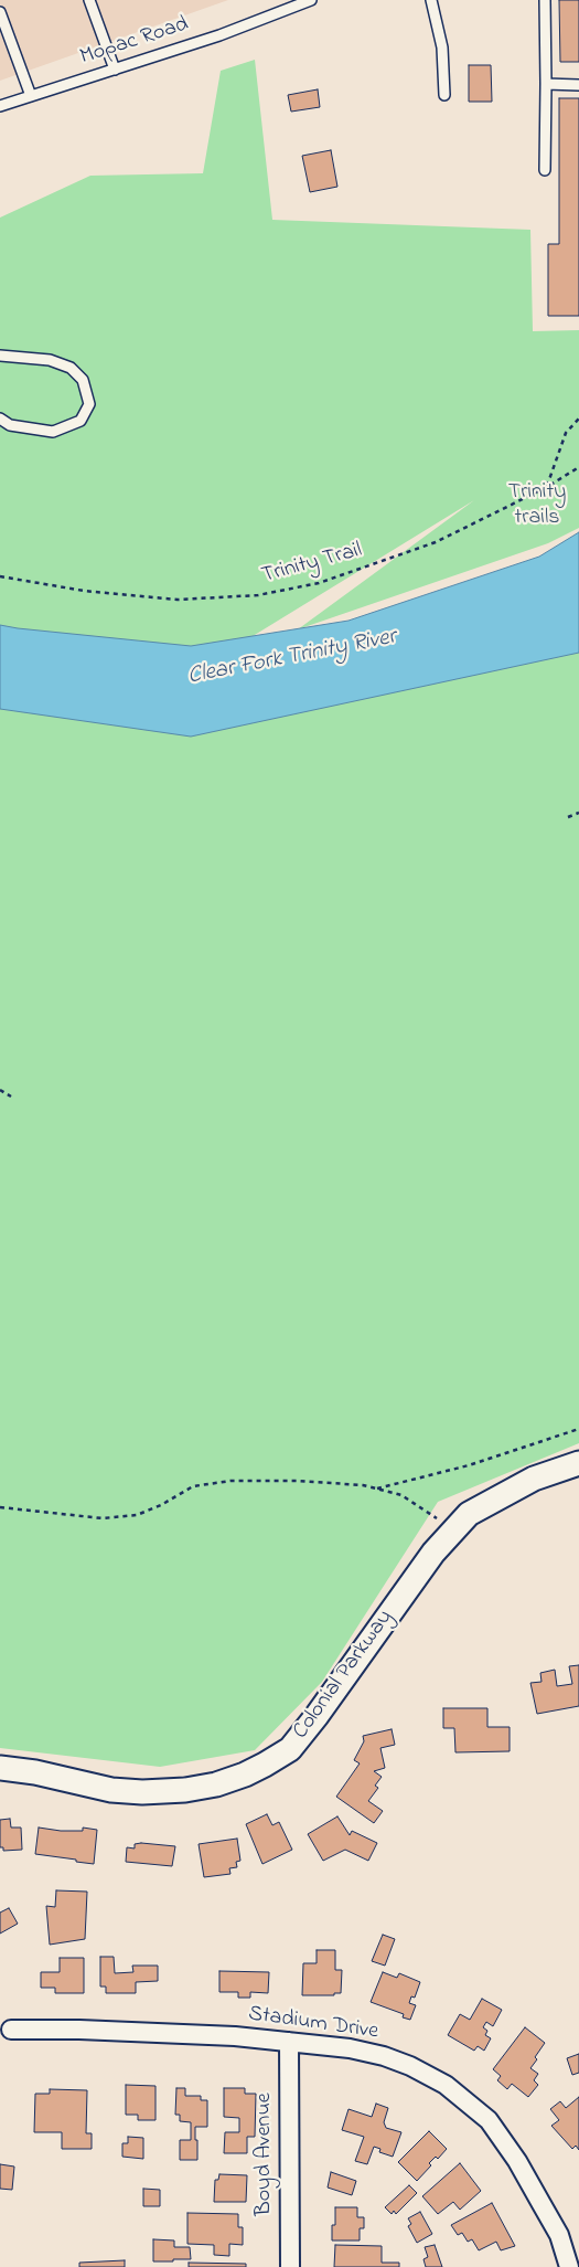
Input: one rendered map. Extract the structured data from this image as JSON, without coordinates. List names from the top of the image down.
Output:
{
  "streets": {
    "street": ["Colonial Parkway", "Stadium Drive", "Boyd Avenue"],
    "lane": ["Mopac Road"],
    "path": ["Trinity Trail"]
  },
  "crossings": [
    ["Stadium Drive", "Boyd Avenue"]
  ],
  "water": ["Clear Fork Trinity River"],
  "parks": ["Trinity trails"]
}
